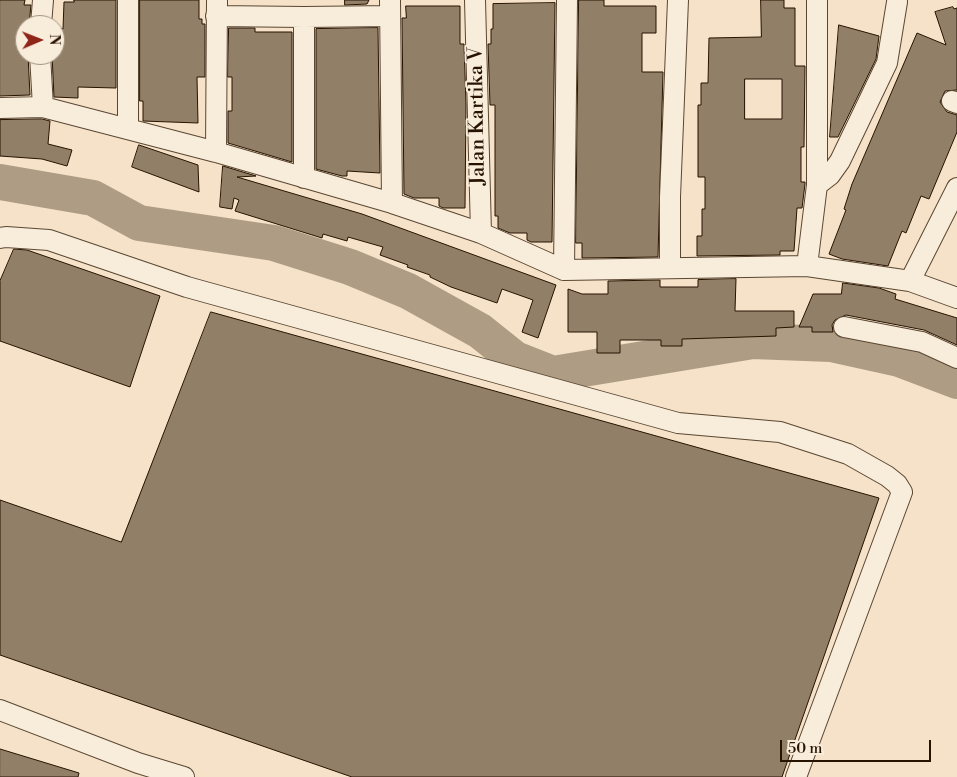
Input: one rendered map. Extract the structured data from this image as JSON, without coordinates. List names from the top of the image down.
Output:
{
  "streets": {
    "street": ["Jalan Kartika V"]
  },
  "scale_bar": "50 m",
  "north": "right"
}
